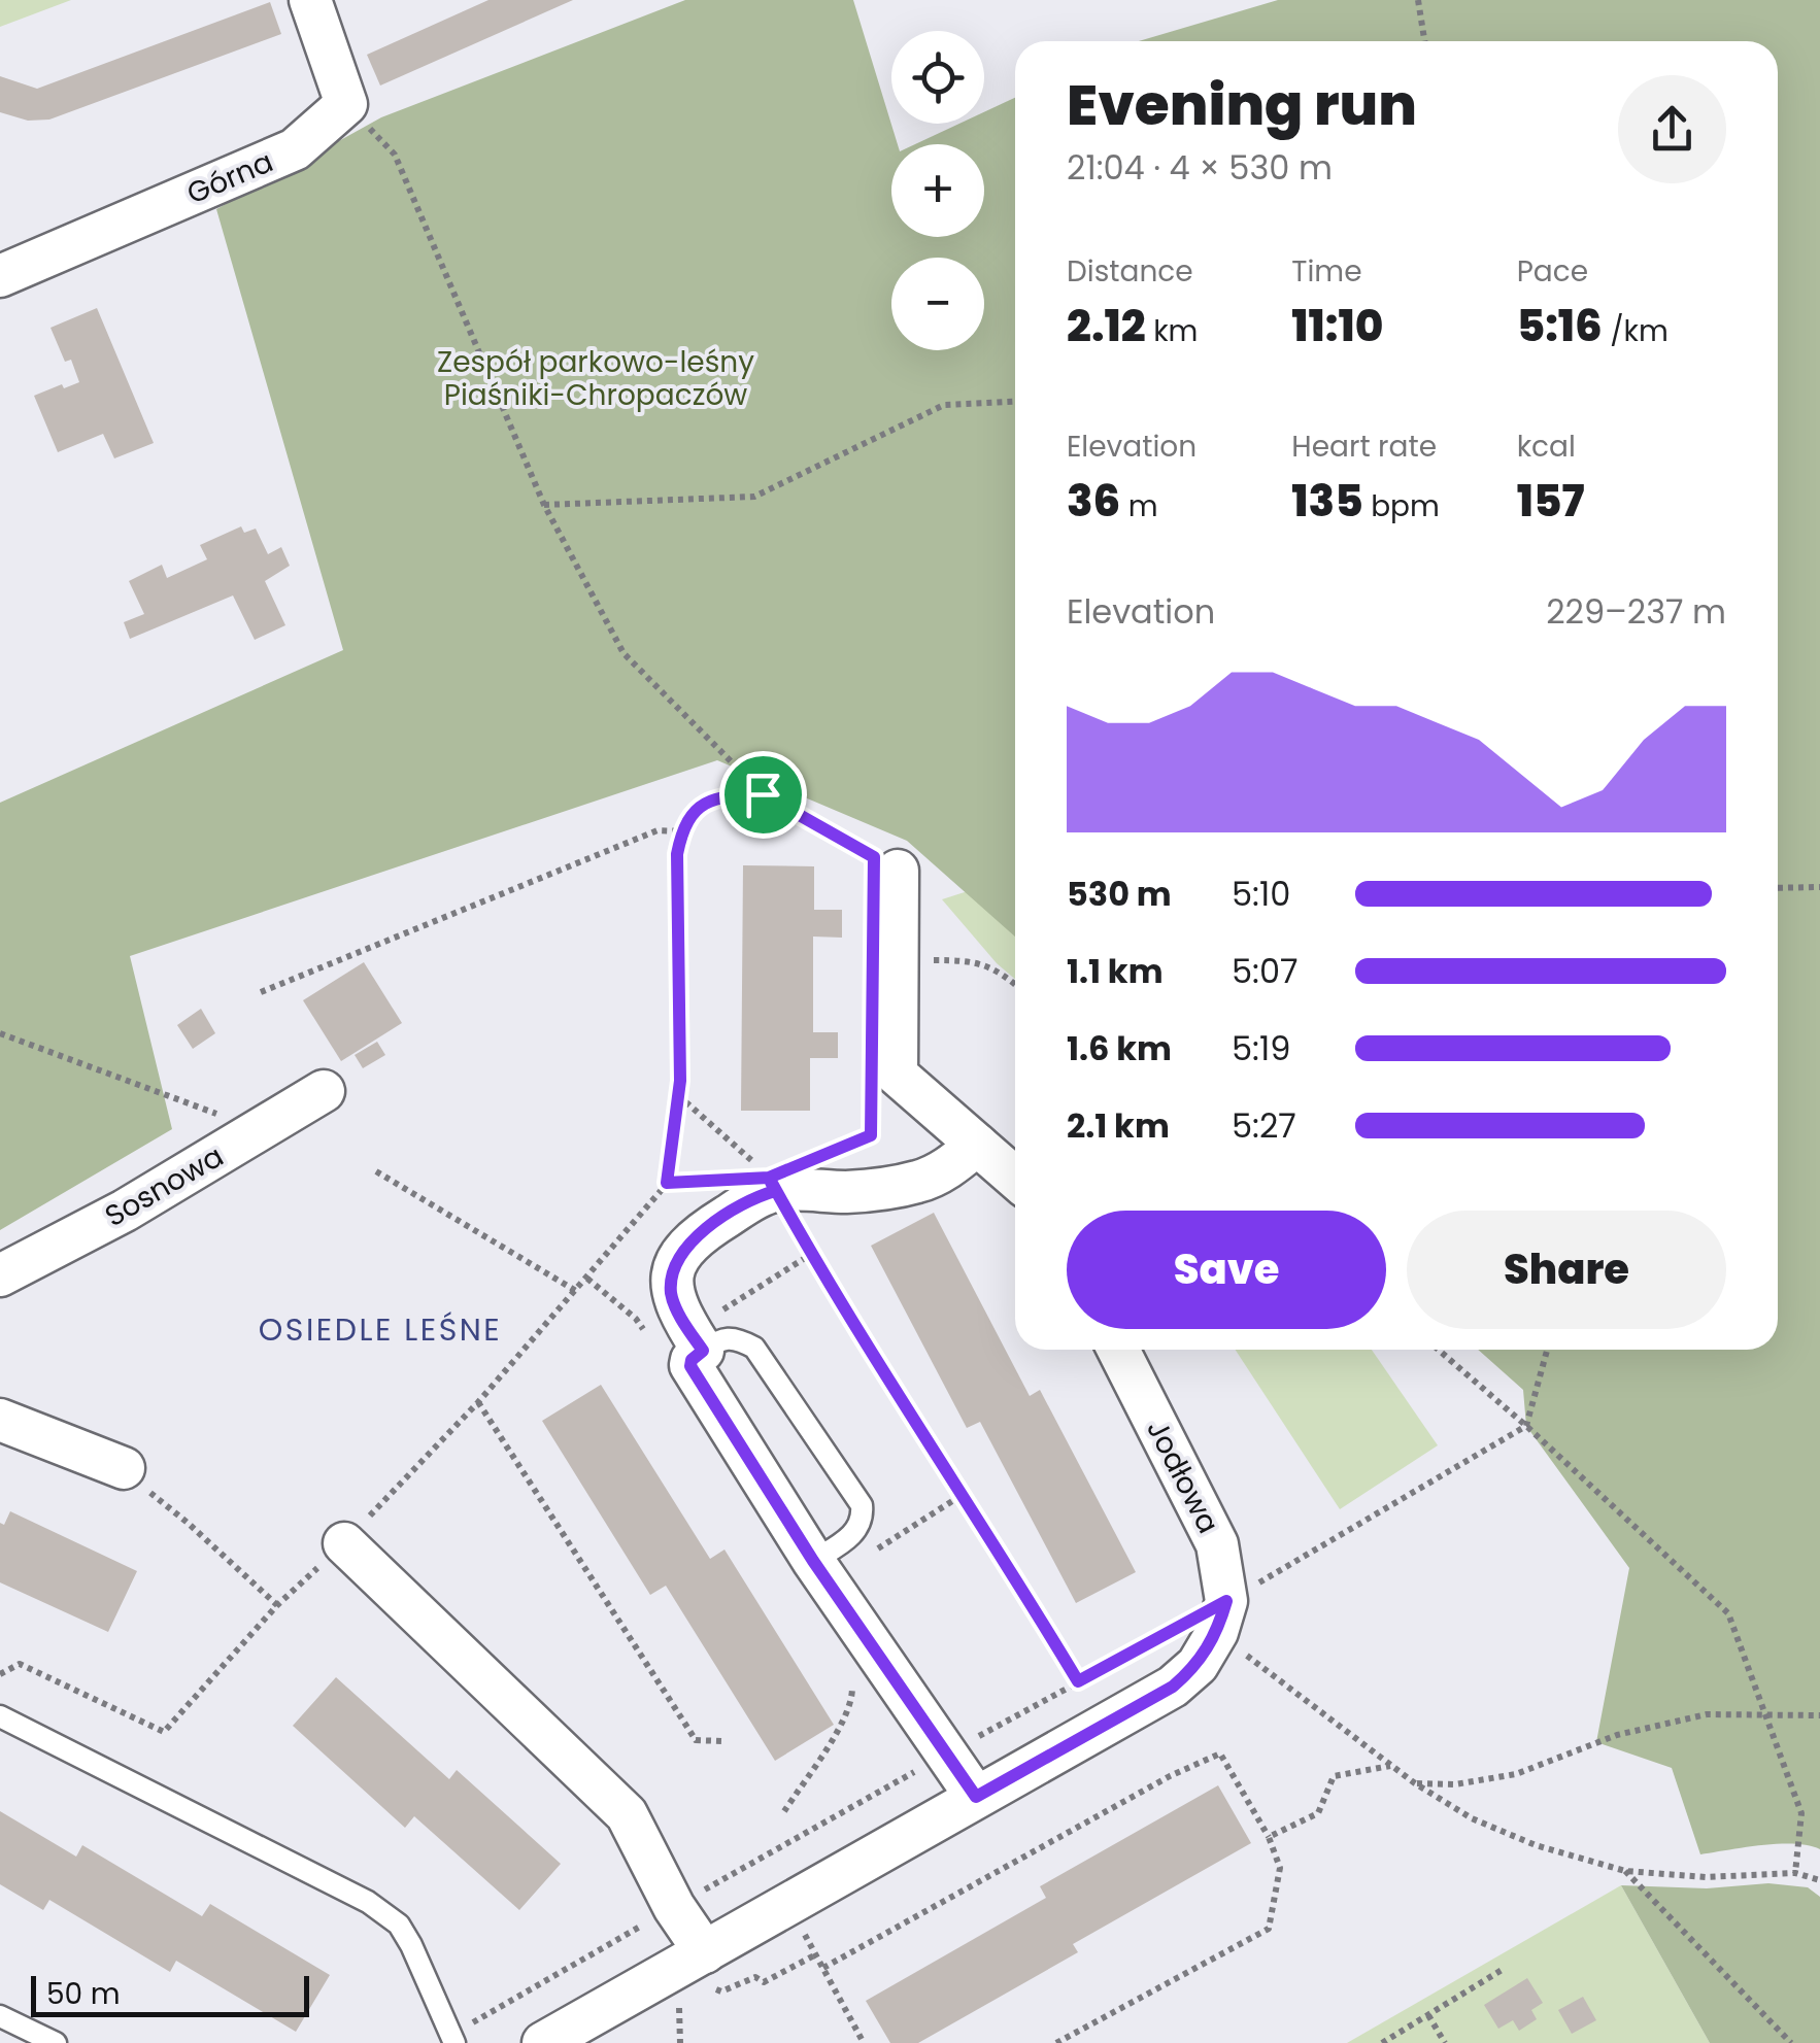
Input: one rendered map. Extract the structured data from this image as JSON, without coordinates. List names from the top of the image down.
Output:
{
  "streets": {
    "street": ["Górna", "Sosnowa", "Jodłowa"]
  },
  "districts": ["OSIEDLE LEŚNE"],
  "parks": ["Zespół parkowo-leśny Piaśniki-Chropaczów"],
  "scale_bar": "50 m",
  "page": {
    "map_buttons": ["+", "−"],
    "heading": ["Evening run", "21:04 · 4 × 530 m"],
    "stats": [
      ["Distance", "2.12 km"],
      ["Time", "11:10"],
      ["Pace", "5:16 /km"],
      ["Elevation", "36 m"],
      ["Heart rate", "135 bpm"],
      ["kcal", "157"]
    ],
    "chart": ["Elevation", "229–237 m"],
    "list": [
      {
        "name": "530 m",
        "note": "5:10"
      },
      {
        "name": "1.1 km",
        "note": "5:07"
      },
      {
        "name": "1.6 km",
        "note": "5:19"
      },
      {
        "name": "2.1 km",
        "note": "5:27"
      }
    ],
    "buttons": ["Save", "Share"],
    "scale": "50 m"
  }
}
